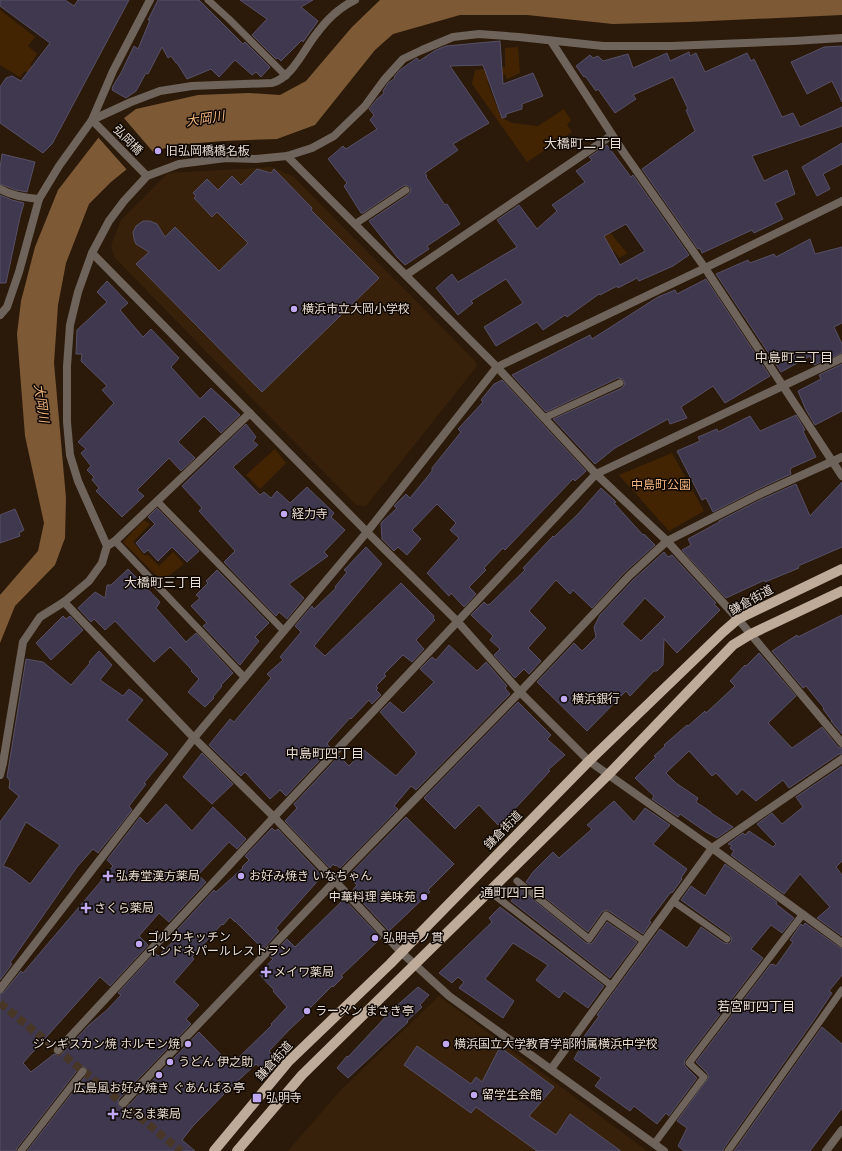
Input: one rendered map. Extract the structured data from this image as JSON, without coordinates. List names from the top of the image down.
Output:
{
  "streets": {
    "main road": ["鎌倉街道"],
    "street": ["弘岡橋"]
  },
  "districts": [
    "大橋町二丁目",
    "中島町三丁目",
    "大橋町三丁目",
    "中島町四丁目",
    "通町四丁目",
    "若宮町四丁目"
  ],
  "water": ["大岡川"],
  "parks": ["中島町公園"],
  "places": {
    "other": [
      "旧弘岡橋橋名板",
      "横浜市立大岡小学校",
      "経力寺",
      "横浜銀行",
      "お好み焼き いなちゃん",
      "中華料理 美味苑",
      "弘明寺ノ貫",
      "ゴルカキッチン インドネパールレストラン",
      "ラーメン まさき亭",
      "ジンギスカン焼 ホルモン焼",
      "横浜国立大学教育学部附属横浜中学校",
      "うどん 伊之助",
      "広島風お好み焼き ぐあんばる亭",
      "留学生会館"
    ],
    "health": [
      "弘寿堂漢方薬局",
      "さくら薬局",
      "メイワ薬局",
      "だるま薬局"
    ],
    "transit": ["弘明寺"]
  }
}
